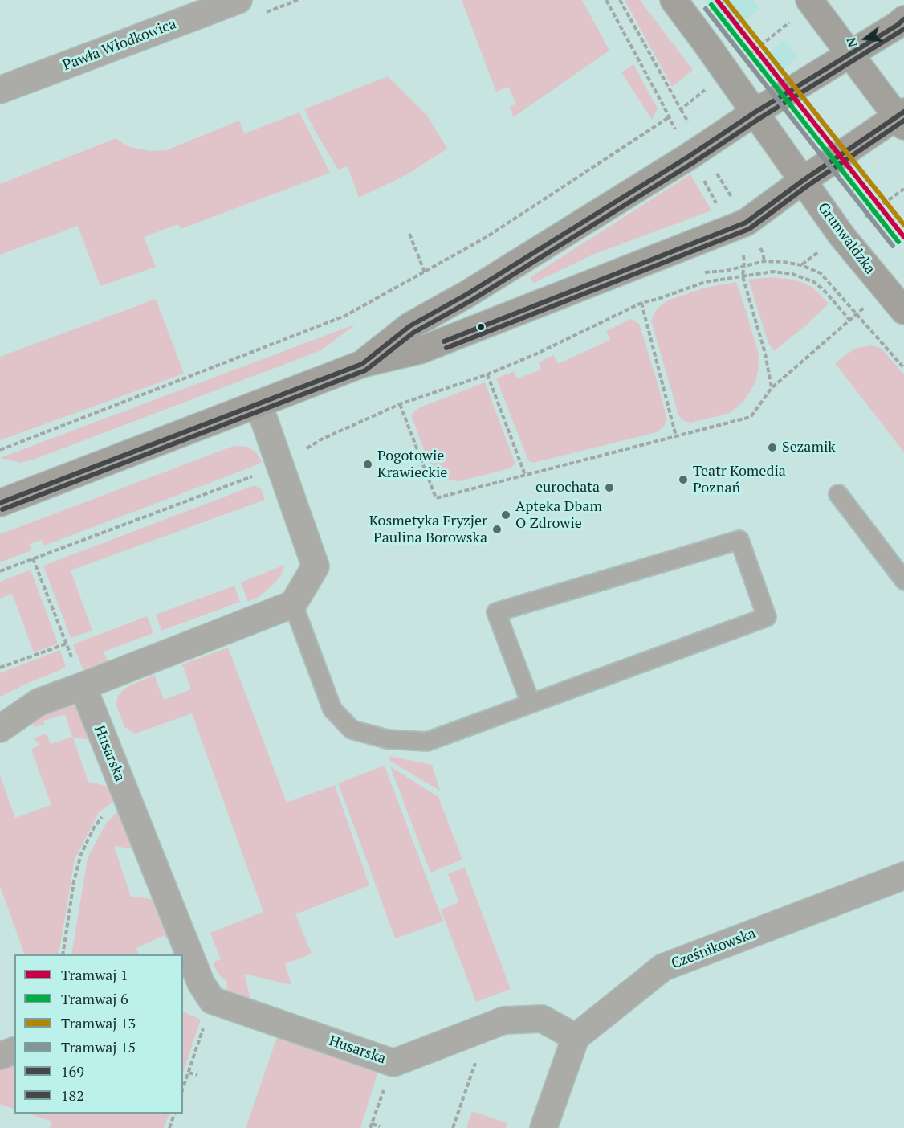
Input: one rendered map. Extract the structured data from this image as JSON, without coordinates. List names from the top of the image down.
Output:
{
  "streets": {
    "street": [
      "Pawła Włodkowica",
      "Grunwaldzka",
      "Husarska",
      "Cześnikowska"
    ]
  },
  "crossings": [
    ["Husarska", "Cześnikowska"]
  ],
  "places": [
    "Sezamik",
    "Pogotowie Krawieckie",
    "Teatr Komedia Poznań",
    "eurochata",
    "Apteka Dbam O Zdrowie",
    "Kosmetyka Fryzjer Paulina Borowska"
  ],
  "lines": [
    "tram line 1",
    "tram line 13",
    "tram line 6",
    "tram line 15",
    "transit line 169",
    "transit line 182"
  ],
  "legend": [
    "Tramwaj 1",
    "Tramwaj 6",
    "Tramwaj 13",
    "Tramwaj 15",
    "169",
    "182"
  ],
  "north": "left"
}
